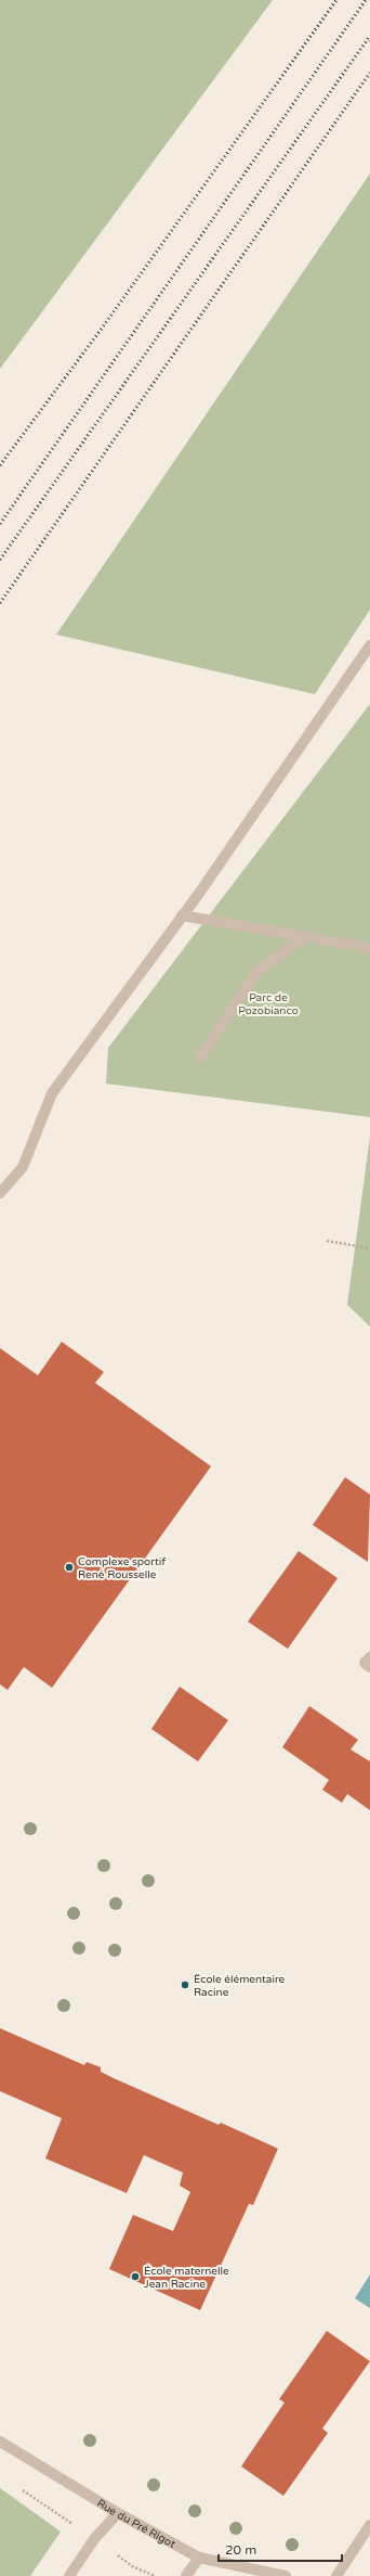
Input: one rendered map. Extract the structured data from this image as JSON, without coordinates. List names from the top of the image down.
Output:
{
  "streets": {
    "street": ["Rue du Pré Rigot"]
  },
  "parks": ["Parc de Pozobianco"],
  "places": ["Complexe sportif René Rousselle", "Ëcole élémentaire Racine", "École maternelle Jean Racine"],
  "scale_bar": "20 m"
}
